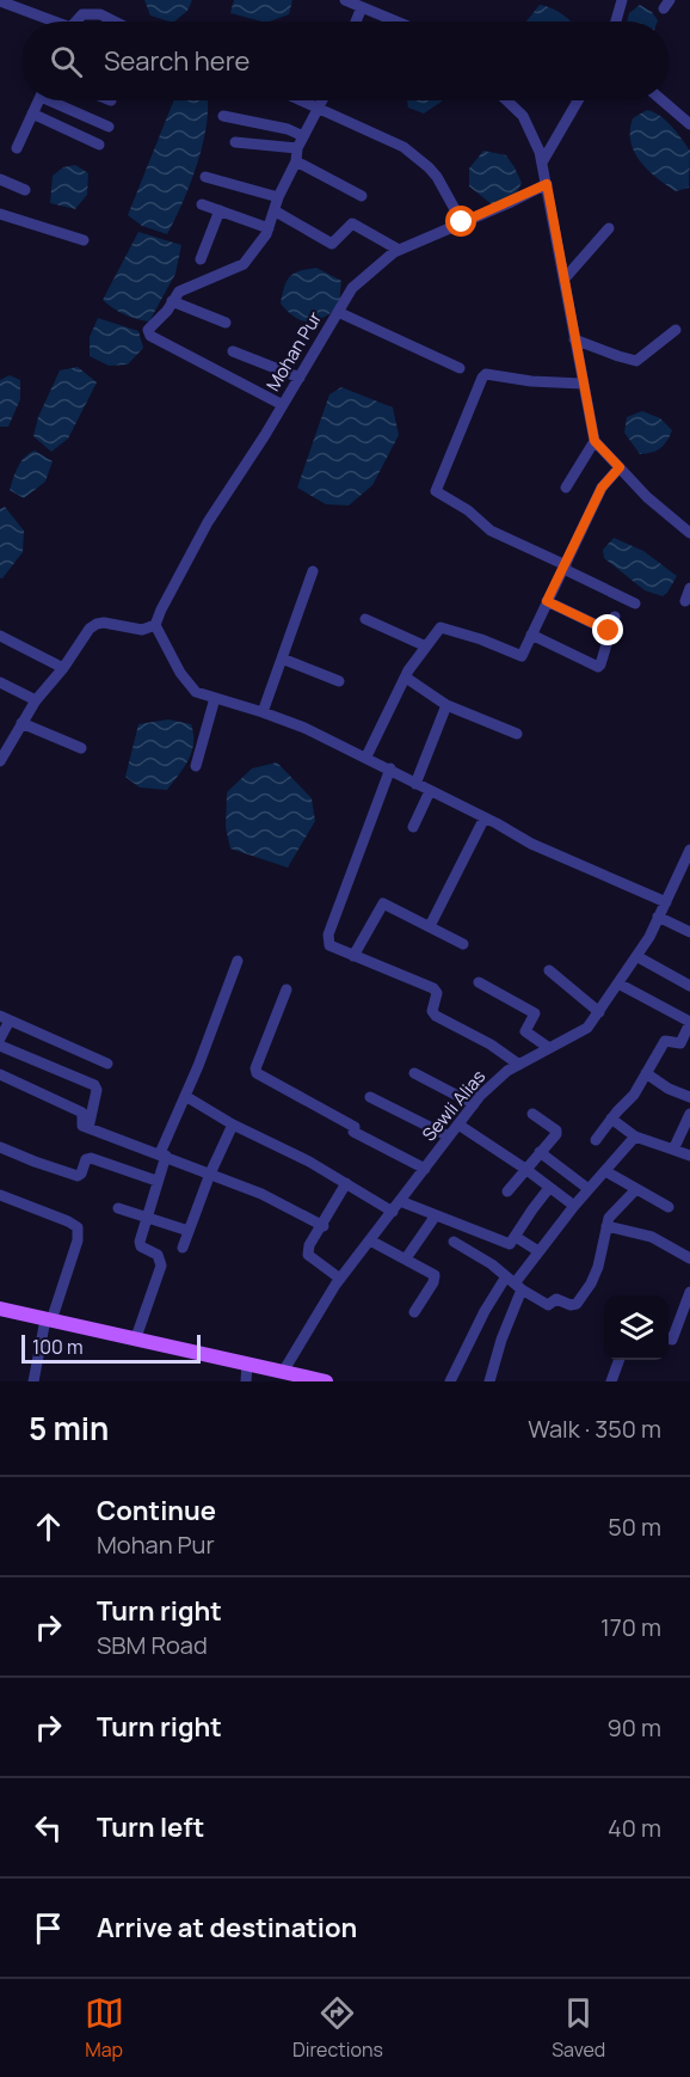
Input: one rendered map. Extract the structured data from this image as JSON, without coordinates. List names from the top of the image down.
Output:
{
  "streets": {
    "street": ["Mohan Pur", "Sewli Alias"]
  },
  "scale_bar": "100 m",
  "page": {
    "search": "Search here",
    "scale": "100 m",
    "heading": ["5 min", "Walk · 350 m"],
    "list": [
      ["Continue", "Mohan Pur", "50 m"],
      ["Turn right", "SBM Road", "170 m"],
      ["Turn right", "90 m"],
      ["Turn left", "40 m"],
      "Arrive at destination"
    ],
    "nav": ["Map", "Directions", "Saved"]
  }
}
